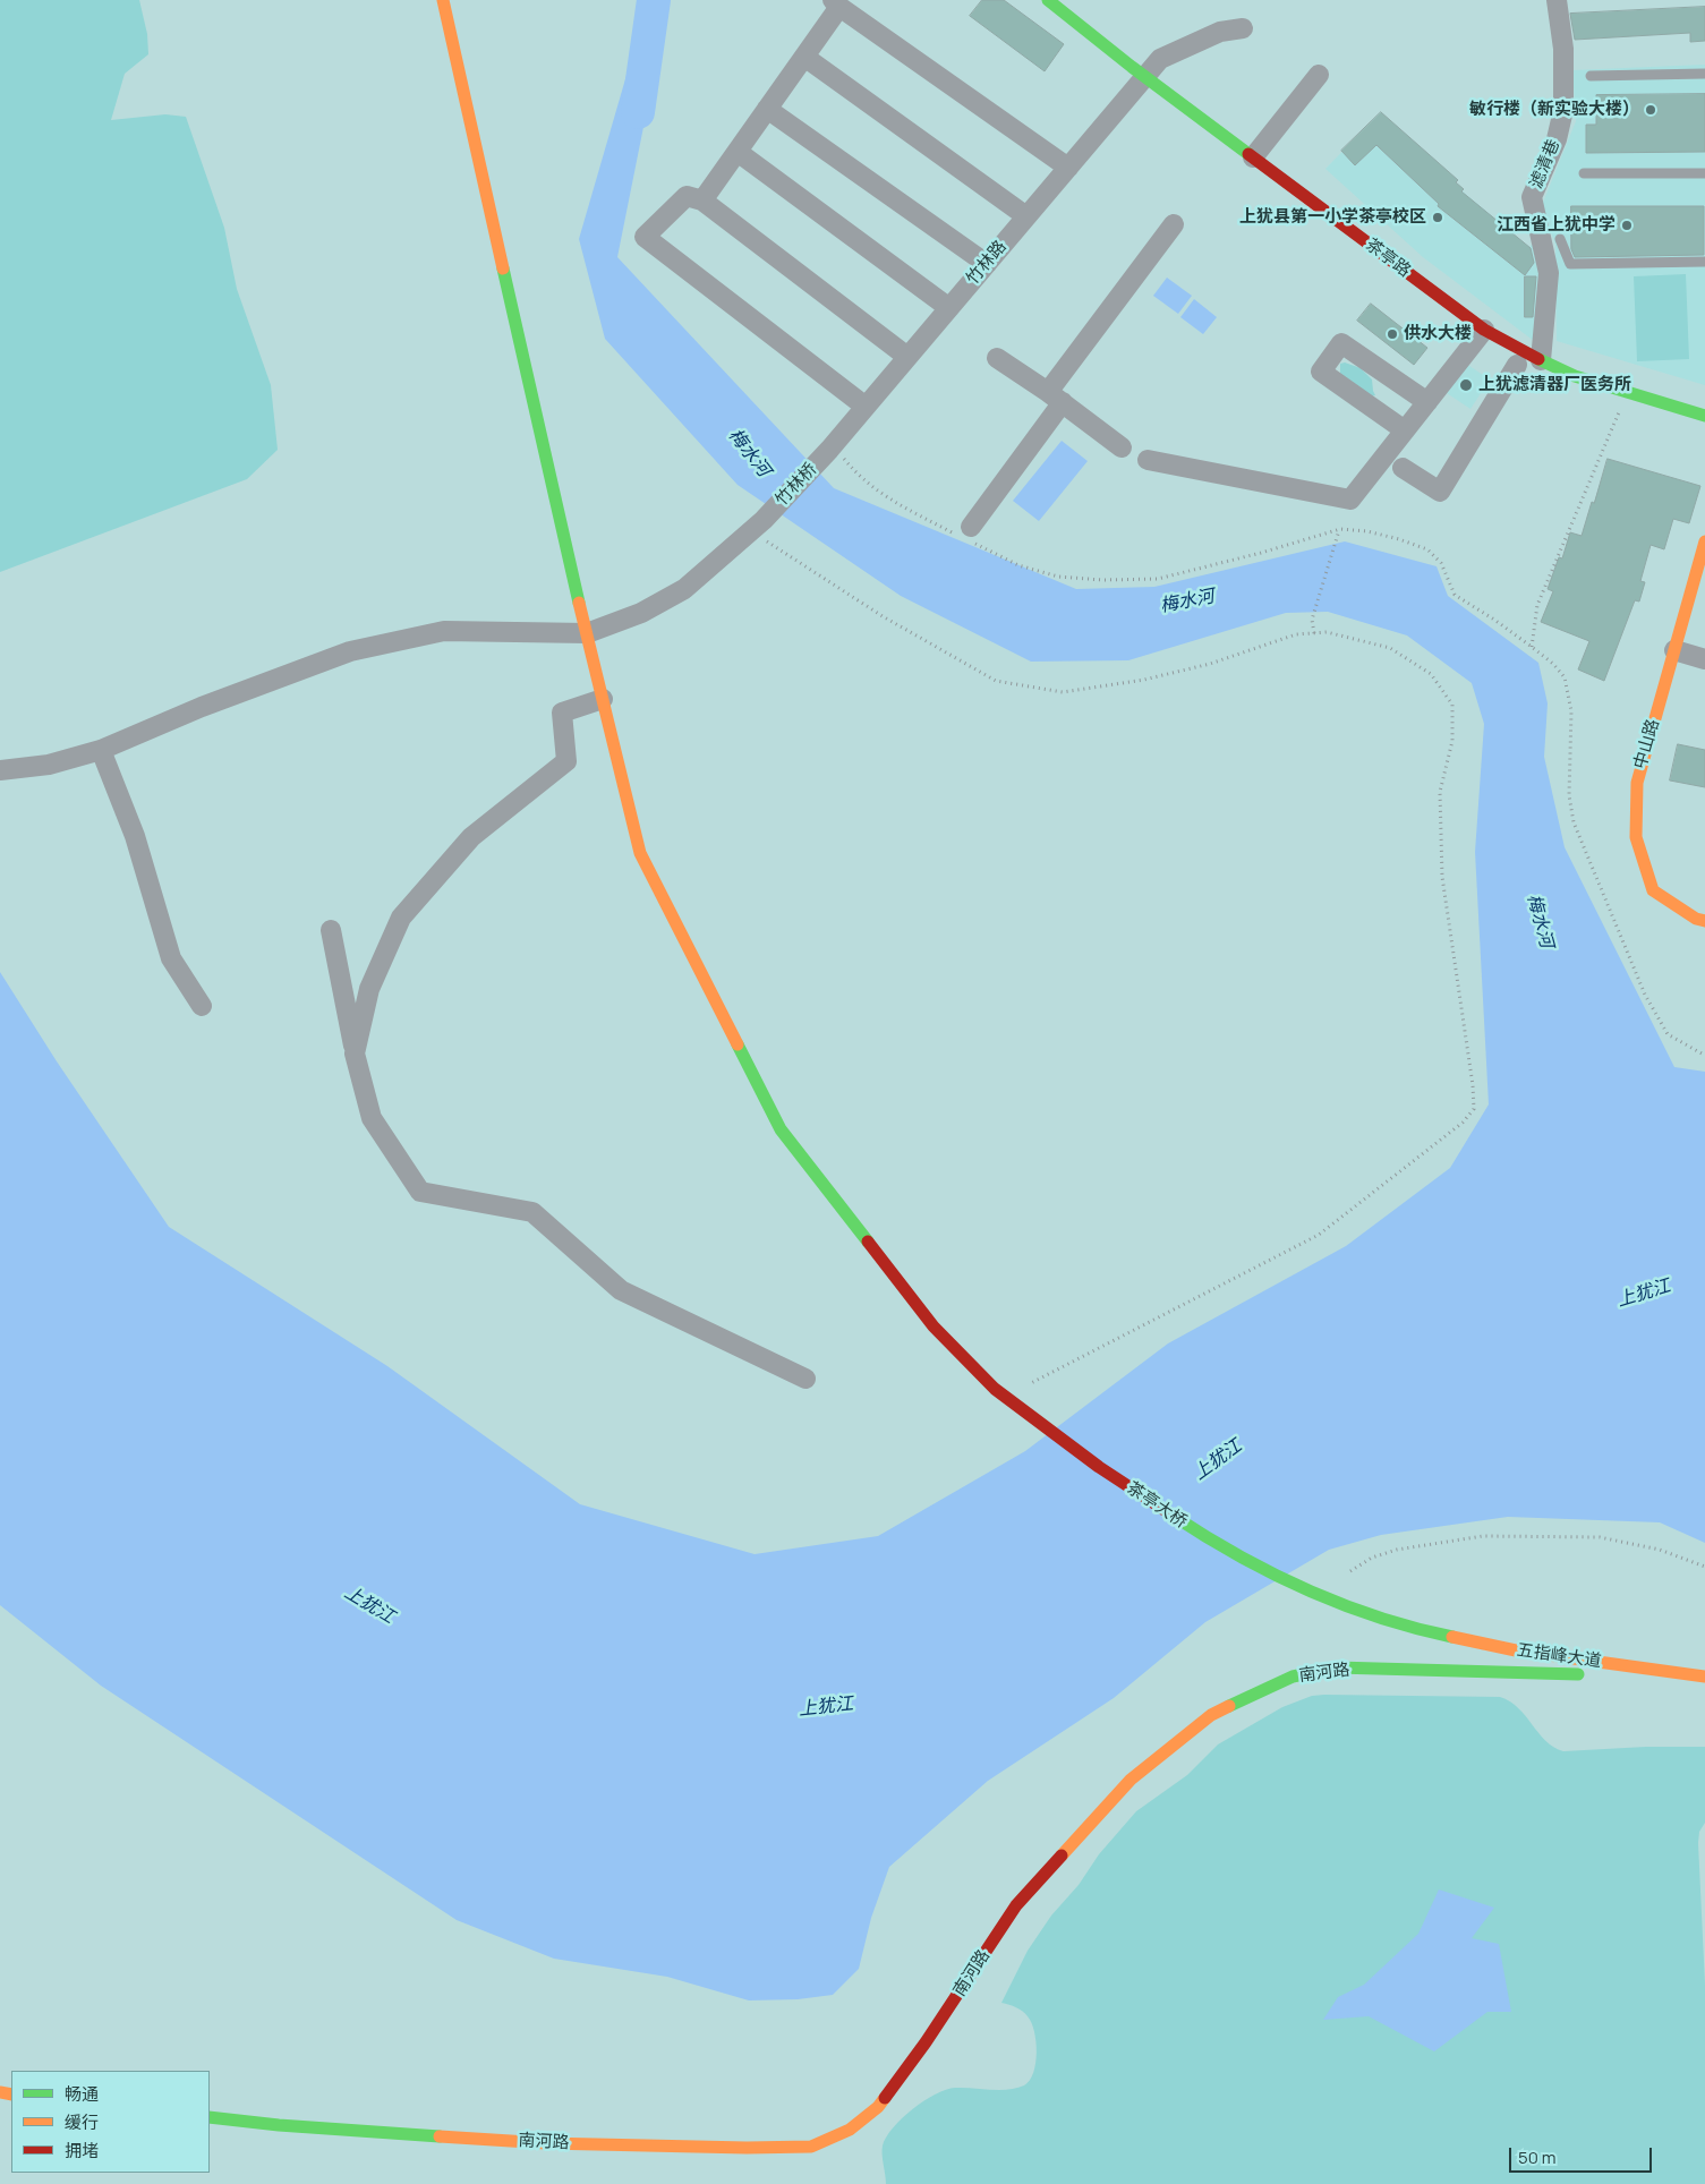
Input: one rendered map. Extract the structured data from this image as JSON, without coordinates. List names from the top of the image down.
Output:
{
  "streets": {
    "street": [
      "滤清巷",
      "茶亭路",
      "竹林路",
      "竹林桥",
      "中山路",
      "茶亭大桥",
      "五指峰大道",
      "南河路"
    ]
  },
  "crossings": [
    ["滤清巷", "茶亭路"],
    ["茶亭路", "竹林路"],
    ["竹林路", "竹林桥"],
    ["竹林桥", "茶亭大桥"],
    ["茶亭大桥", "五指峰大道"],
    ["五指峰大道", "南河路"]
  ],
  "water": ["梅水河", "上犹江"],
  "places": [
    "敏行楼（新实验大楼）",
    "上犹县第一小学茶亭校区",
    "江西省上犹中学",
    "供水大楼",
    "上犹滤清器厂医务所"
  ],
  "legend": ["畅通", "缓行", "拥堵"],
  "scale_bar": "50 m"
}
